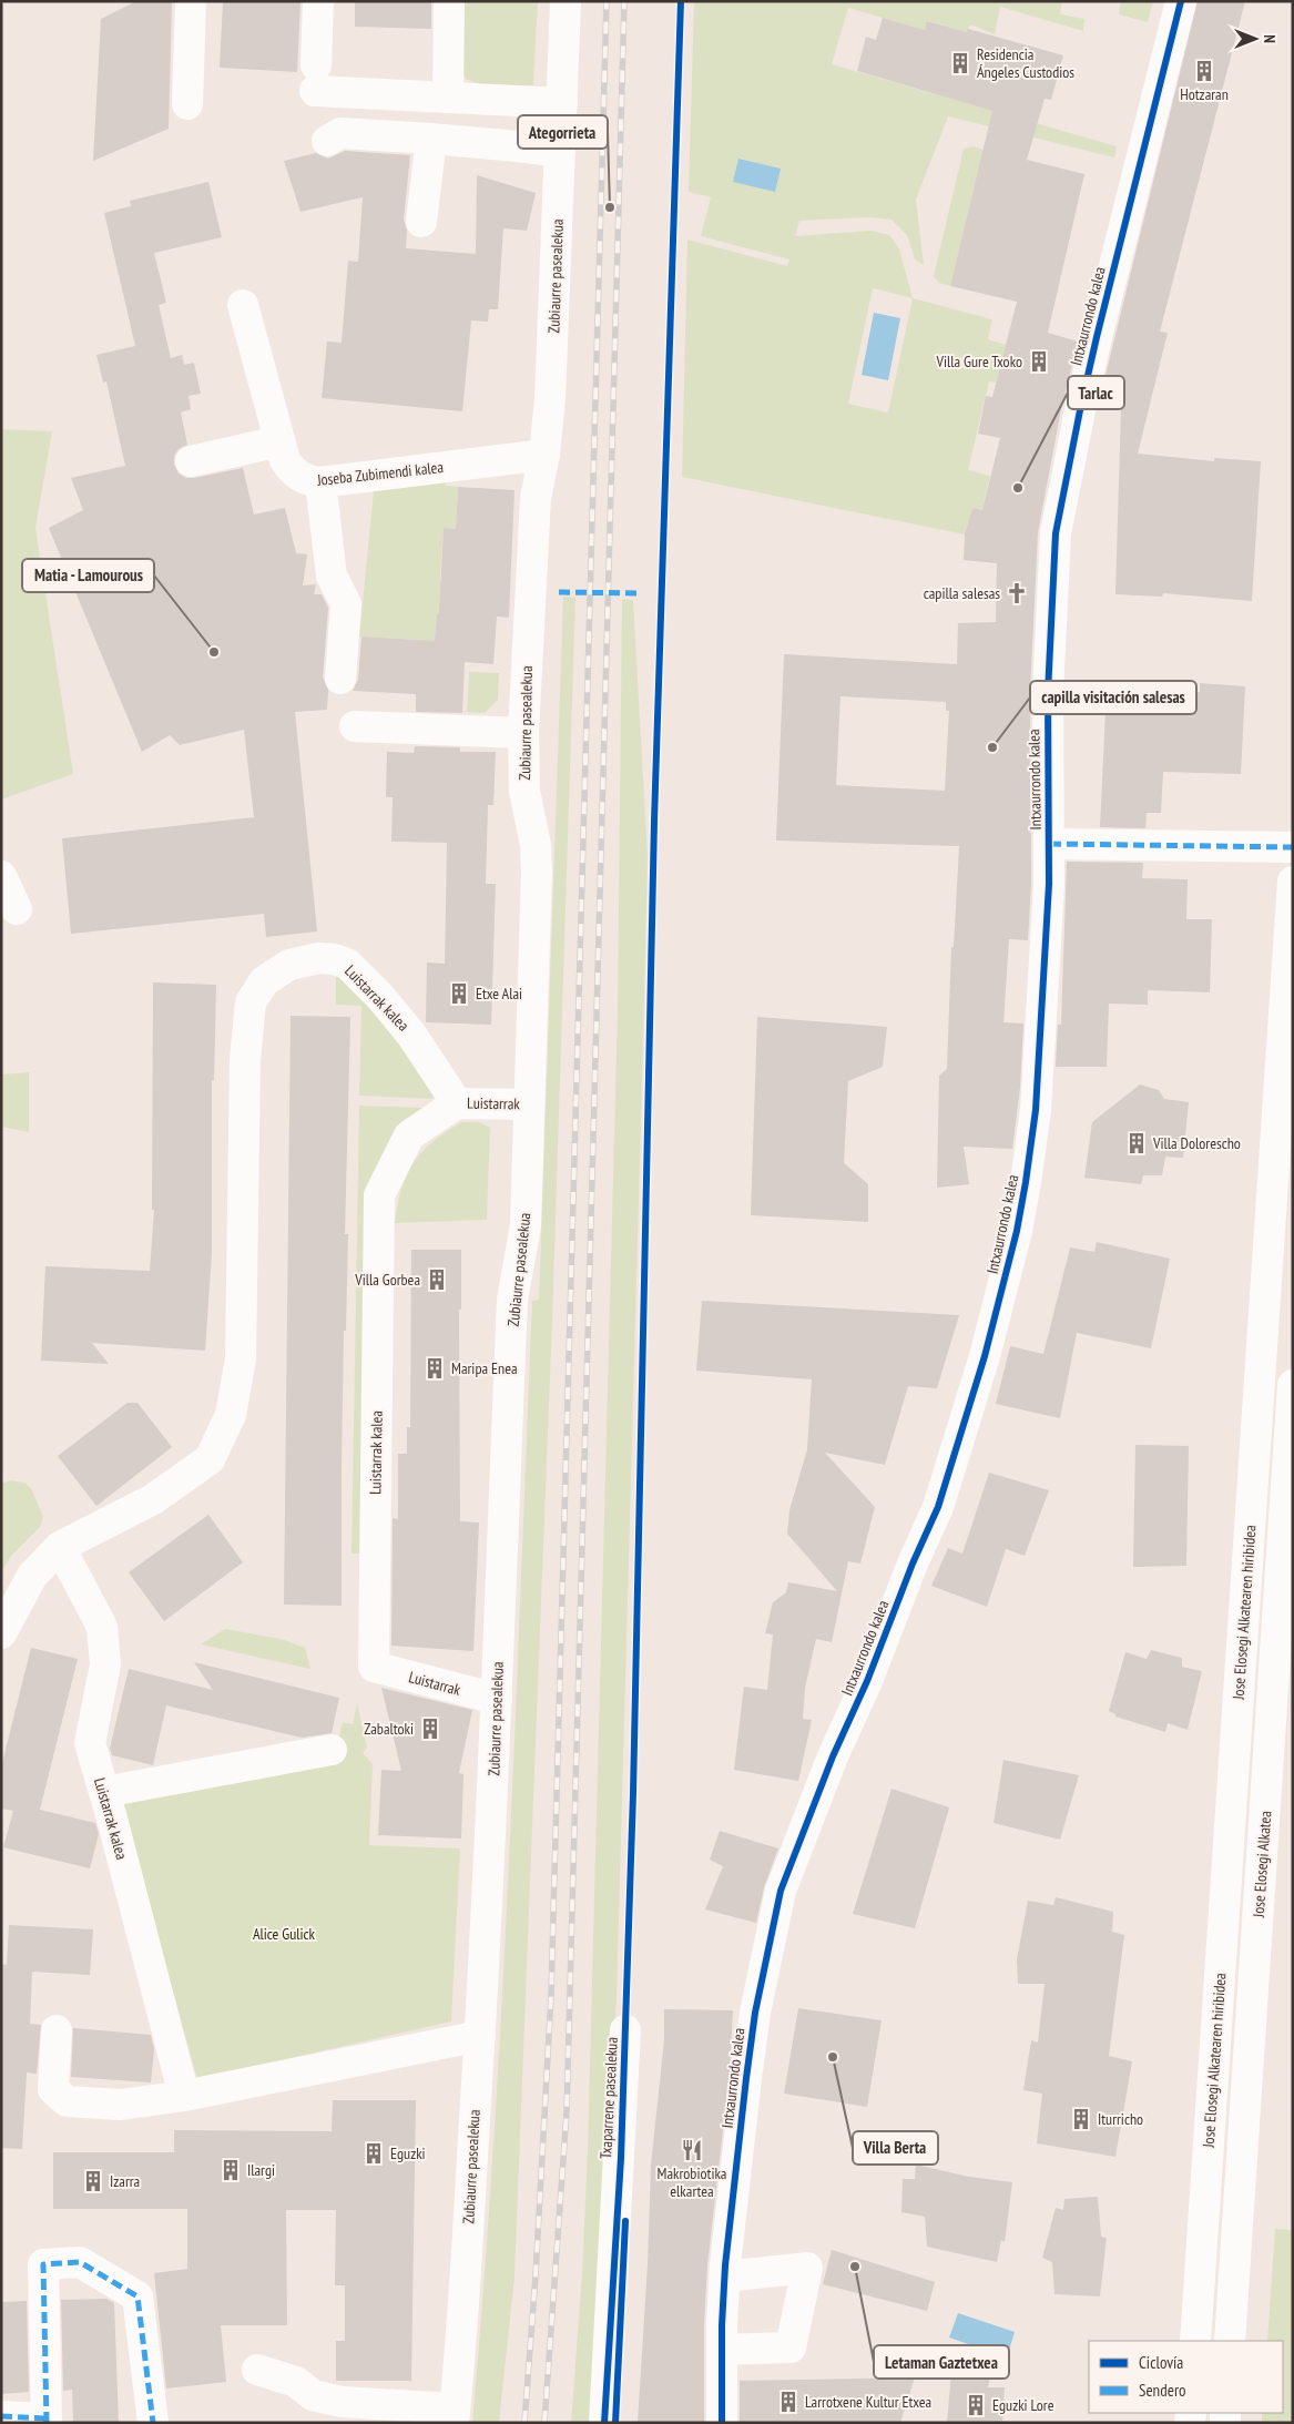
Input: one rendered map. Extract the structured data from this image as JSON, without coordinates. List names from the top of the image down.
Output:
{
  "streets": {
    "street": [
      "Zubiaurre pasealekua",
      "Intxaurrondo kalea",
      "Joseba Zubimendi kalea",
      "Luistarrak kalea",
      "Luistarrak",
      "Jose Elosegi Alkatearen hiribidea",
      "Jose Elosegi Alkatea",
      "Txaparrene pasealekua"
    ]
  },
  "crossings": [
    ["Zubiaurre pasealekua", "Joseba Zubimendi kalea"],
    ["Zubiaurre pasealekua", "Luistarrak"],
    ["Luistarrak kalea", "Luistarrak"]
  ],
  "parks": ["Alice Gulick"],
  "places": {
    "building": [
      "Residencia Ángeles Custodios",
      "Hotzaran",
      "Villa Gure Txoko",
      "Etxe Alai",
      "Villa Dolorescho",
      "Villa Gorbea",
      "Maripa Enea",
      "Zabaltoki",
      "Iturricho",
      "Eguzki",
      "Ilargi",
      "Izarra",
      "Larrotxene Kultur Etxea",
      "Eguzki Lore"
    ],
    "other": [
      "Ategorrieta",
      "Tarlac",
      "Matia - Lamourous",
      "capilla visitación salesas",
      "Villa Berta",
      "Letaman Gaztetxea"
    ],
    "church": ["capilla salesas"],
    "restaurant": ["Makrobiotika elkartea"]
  },
  "legend": ["Ciclovía", "Sendero"],
  "north": "right"
}
